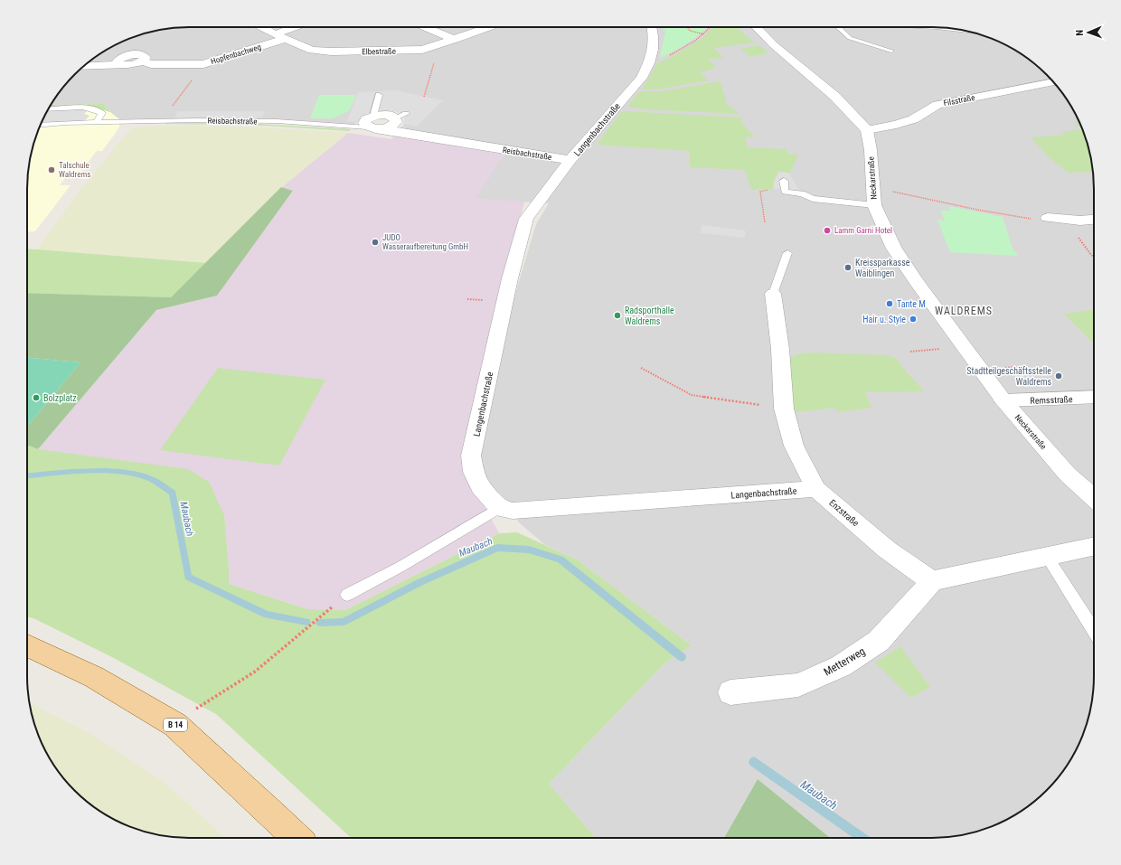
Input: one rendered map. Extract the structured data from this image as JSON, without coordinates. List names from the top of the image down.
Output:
{
  "streets": {
    "main road": ["B 14"],
    "street": [
      "Elbestraße",
      "Hopfenbachweg",
      "Filsstraße",
      "Reisbachstraße",
      "Langenbachstraße",
      "Neckarstraße",
      "Remsstraße",
      "Enzstraße",
      "Metterweg"
    ]
  },
  "crossings": [
    ["Elbestraße", "Hopfenbachweg"],
    ["Filsstraße", "Neckarstraße"],
    ["Reisbachstraße", "Langenbachstraße"],
    ["Langenbachstraße", "Enzstraße"],
    ["Neckarstraße", "Remsstraße"],
    ["Enzstraße", "Metterweg"]
  ],
  "districts": ["WALDREMS"],
  "water": ["Maubach"],
  "places": [
    "Talschule Waldrems",
    "Lamm Garni Hotel",
    "JUDO Wasseraufbereitung GmbH",
    "Kreissparkasse Waiblingen",
    "Tante M",
    "Radsporthalle Waldrems",
    "Hair u. Style",
    "Stadtteilgeschäftsstelle Waldrems",
    "Bolzplatz"
  ],
  "north": "left"
}
